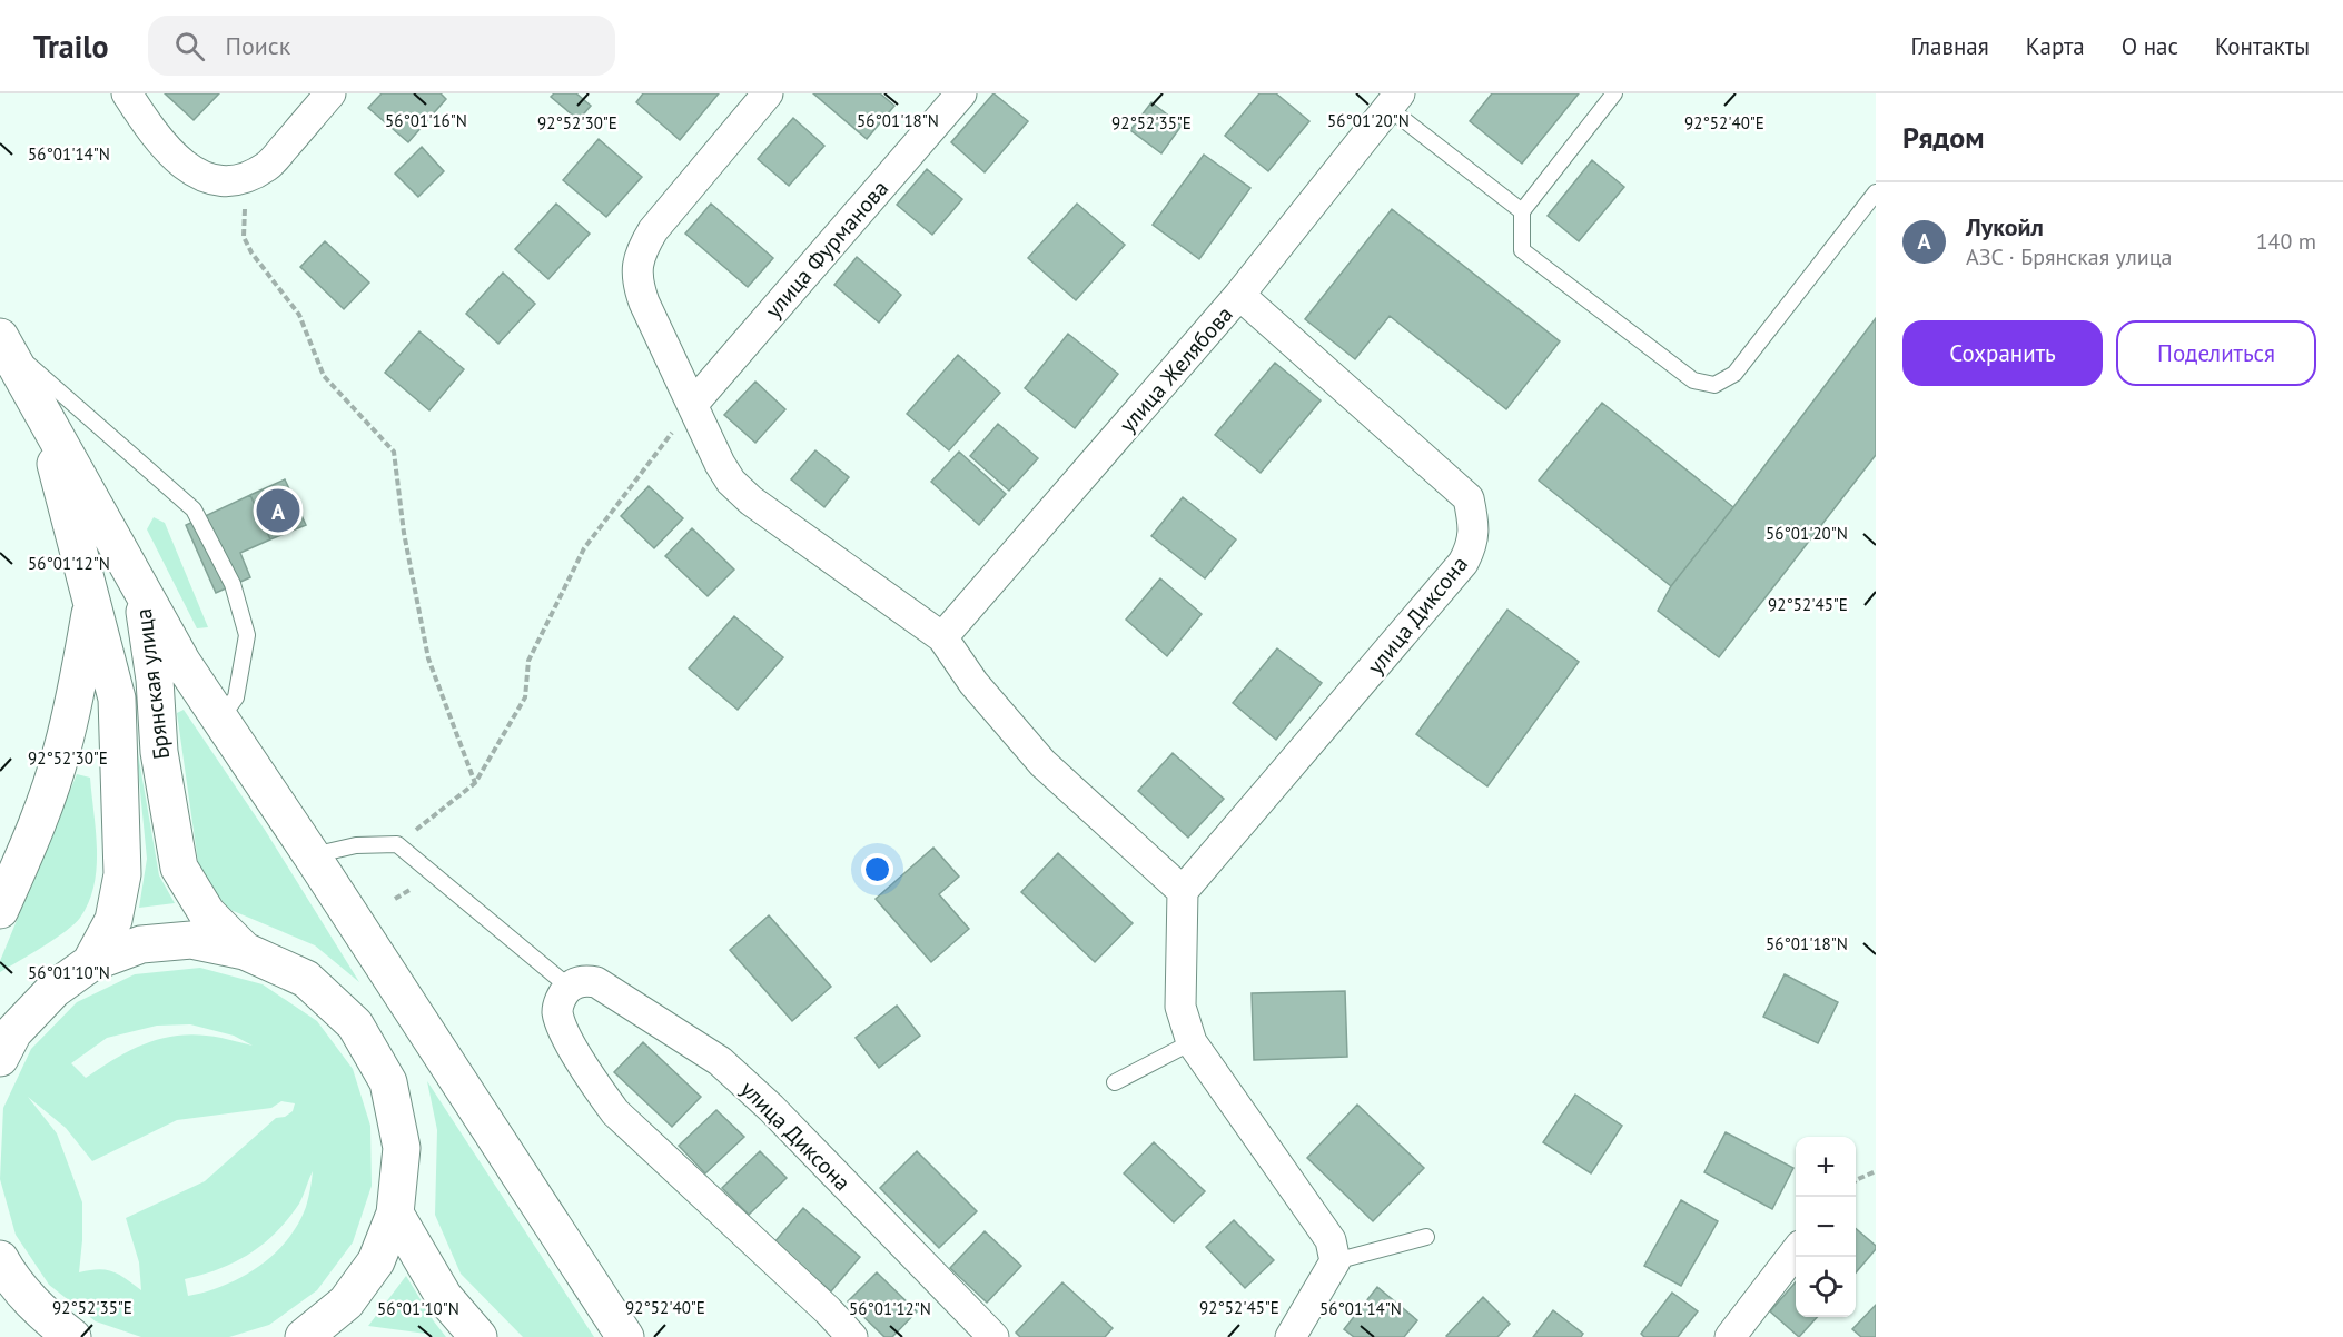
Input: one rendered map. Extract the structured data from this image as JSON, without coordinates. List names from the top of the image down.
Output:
{
  "streets": {
    "main road": ["Брянская улица"],
    "street": ["улица Фурманова", "улица Желябова", "улица Диксона"]
  },
  "crossings": [
    ["улица Желябова", "улица Диксона"]
  ],
  "page": {
    "header": "Trailo",
    "search": "Поиск",
    "nav": [
      "Главная",
      "Карта",
      "О нас",
      "Контакты"
    ],
    "heading": "Рядом",
    "list": [
      {
        "mark": "A",
        "name": "Лукойл",
        "note": "АЗС · Брянская улица",
        "value": "140 m"
      }
    ],
    "buttons": ["Сохранить", "Поделиться"],
    "pins": "A",
    "map_buttons": ["+", "−"]
  },
  "coordinates": [
    "56°01'16\"N",
    "56°01'18\"N",
    "56°01'20\"N",
    "92°52'30\"E",
    "92°52'35\"E",
    "92°52'40\"E",
    "56°01'14\"N",
    "56°01'12\"N",
    "92°52'45\"E",
    "56°01'10\"N"
  ]
}
